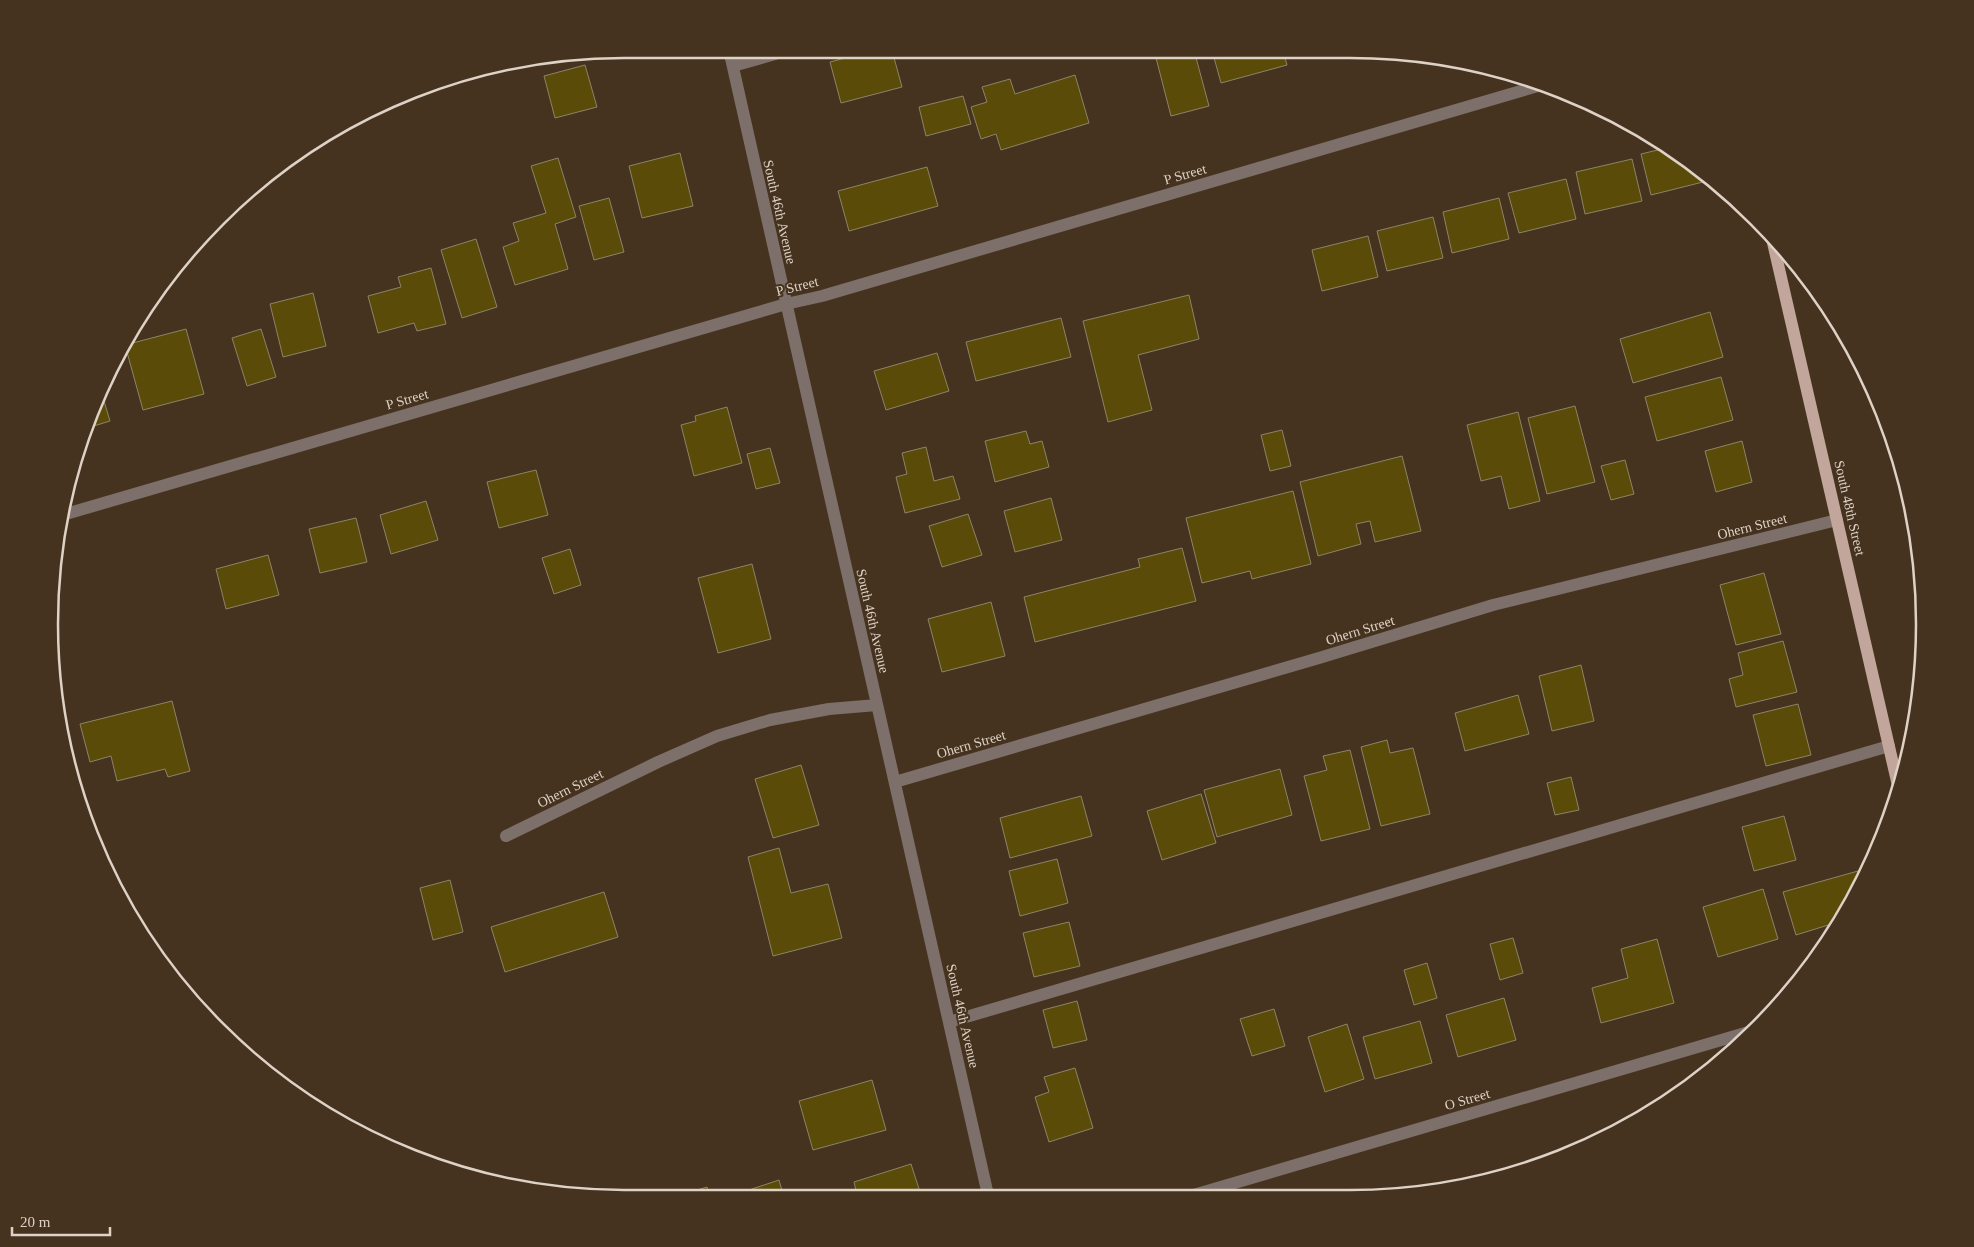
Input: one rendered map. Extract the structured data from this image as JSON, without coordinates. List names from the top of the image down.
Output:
{
  "streets": {
    "main road": ["South 48th Street"],
    "street": [
      "P Street",
      "South 46th Avenue",
      "Ohern Street",
      "O Street"
    ]
  },
  "crossings": [
    ["P Street", "South 46th Avenue"],
    ["South 46th Avenue", "Ohern Street"],
    ["South 48th Street", "Ohern Street"]
  ],
  "scale_bar": "20 m"
}
